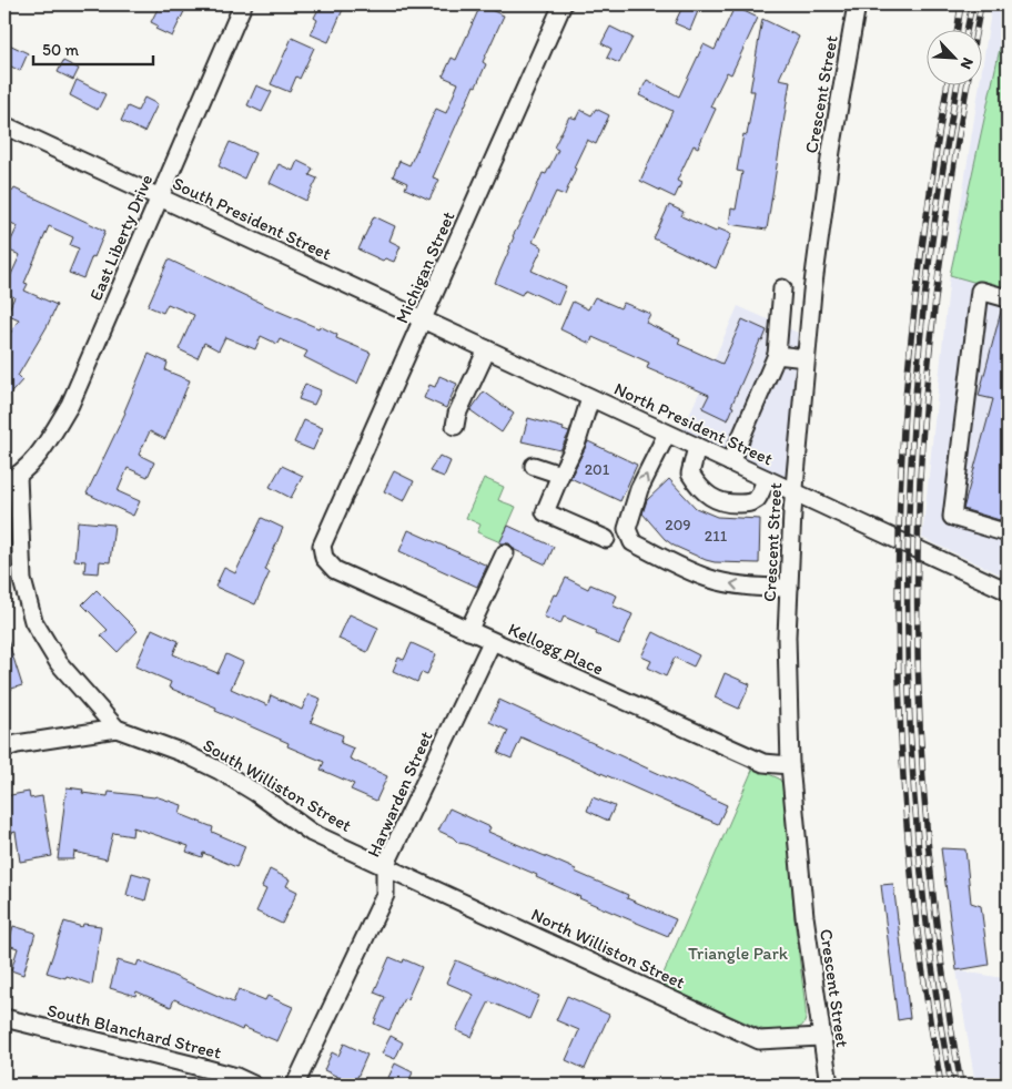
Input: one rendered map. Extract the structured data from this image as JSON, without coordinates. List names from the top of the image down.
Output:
{
  "streets": {
    "street": [
      "Crescent Street",
      "South President Street",
      "East Liberty Drive",
      "Michigan Street",
      "North President Street",
      "Kellogg Place",
      "South Williston Street",
      "Harwarden Street",
      "North Williston Street",
      "South Blanchard Street"
    ]
  },
  "crossings": [
    ["Crescent Street", "North President Street"],
    ["Crescent Street", "Kellogg Place"],
    ["Crescent Street", "North Williston Street"],
    ["South President Street", "East Liberty Drive"],
    ["South President Street", "Michigan Street"],
    ["South President Street", "North President Street"],
    ["East Liberty Drive", "South Williston Street"],
    ["Michigan Street", "North President Street"],
    ["Michigan Street", "Kellogg Place"],
    ["Kellogg Place", "Harwarden Street"],
    ["South Williston Street", "Harwarden Street"],
    ["South Williston Street", "North Williston Street"],
    ["Harwarden Street", "North Williston Street"]
  ],
  "parks": ["Triangle Park"],
  "house_numbers": ["201", "209", "211"],
  "scale_bar": "50 m",
  "north": "bottom right"
}
